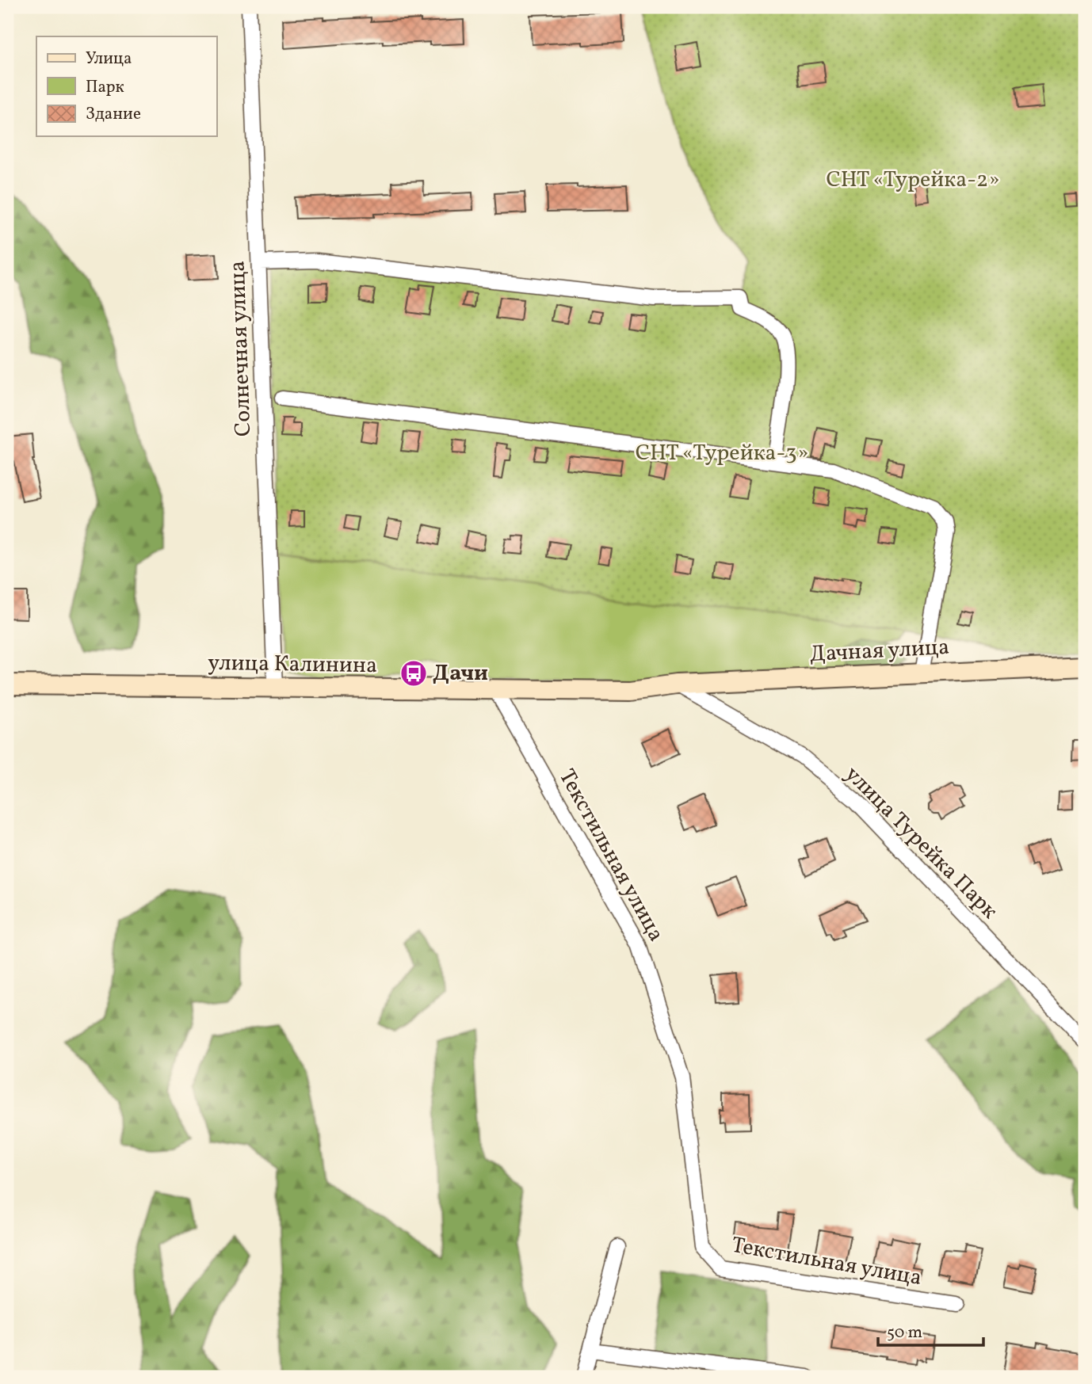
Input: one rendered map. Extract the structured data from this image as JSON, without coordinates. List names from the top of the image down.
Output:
{
  "streets": {
    "street": [
      "Солнечная улица",
      "Дачная улица",
      "улица Калинина",
      "улица Турейка Парк",
      "Текстильная улица"
    ]
  },
  "crossings": [
    ["Солнечная улица", "улица Калинина"],
    ["Дачная улица", "улица Калинина"],
    ["Дачная улица", "улица Турейка Парк"],
    ["улица Калинина", "улица Турейка Парк"],
    ["улица Калинина", "Текстильная улица"]
  ],
  "parks": ["СНТ «Турейка-2»", "СНТ «Турейка-3»"],
  "places": {
    "bus stop": ["Дачи"]
  },
  "legend": ["Улица", "Парк", "Здание"],
  "scale_bar": "50 m"
}
